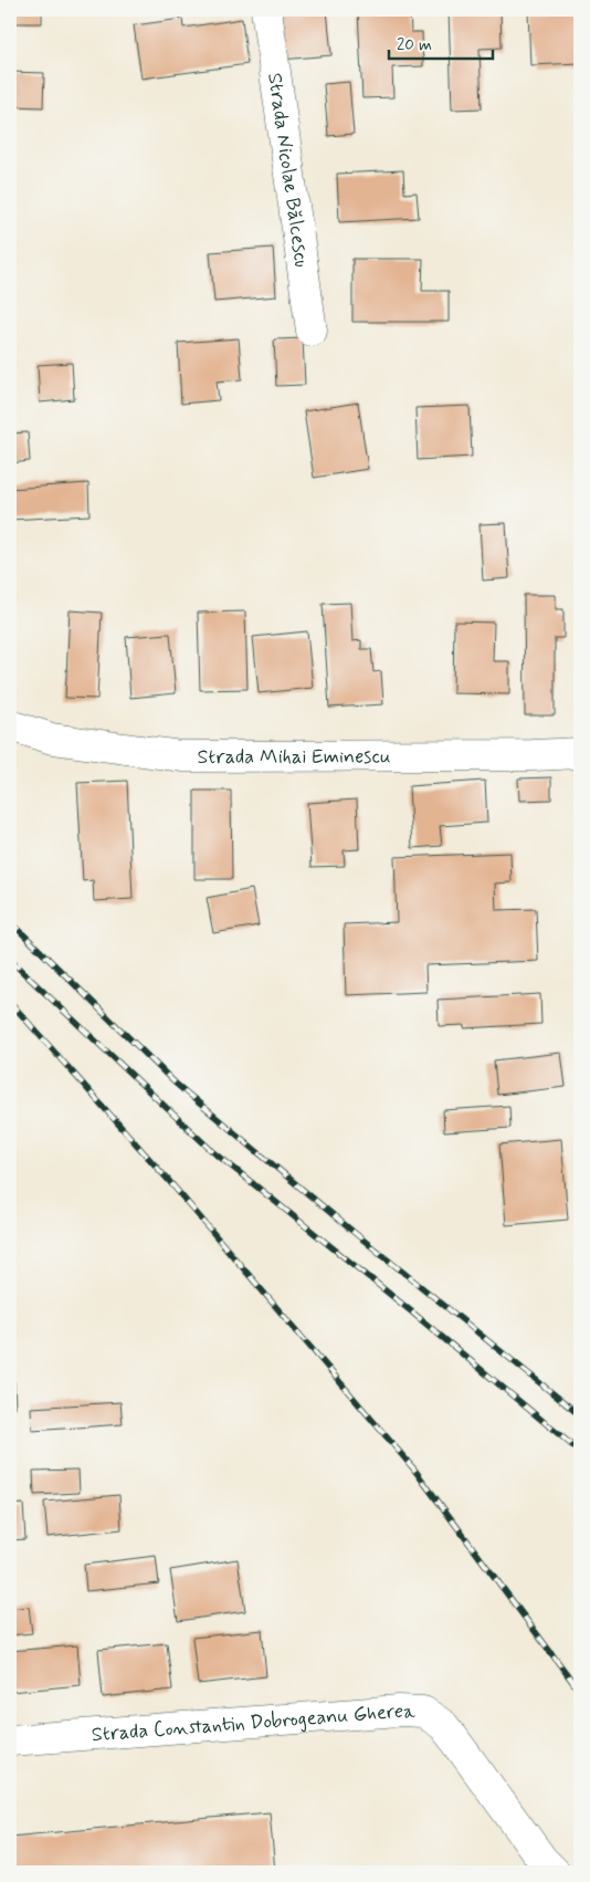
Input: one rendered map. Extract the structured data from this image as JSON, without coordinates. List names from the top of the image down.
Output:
{
  "streets": {
    "street": ["Strada Nicolae Bălcescu", "Strada Mihai Eminescu", "Strada Constantin Dobrogeanu Gherea"]
  },
  "scale_bar": "20 m"
}
